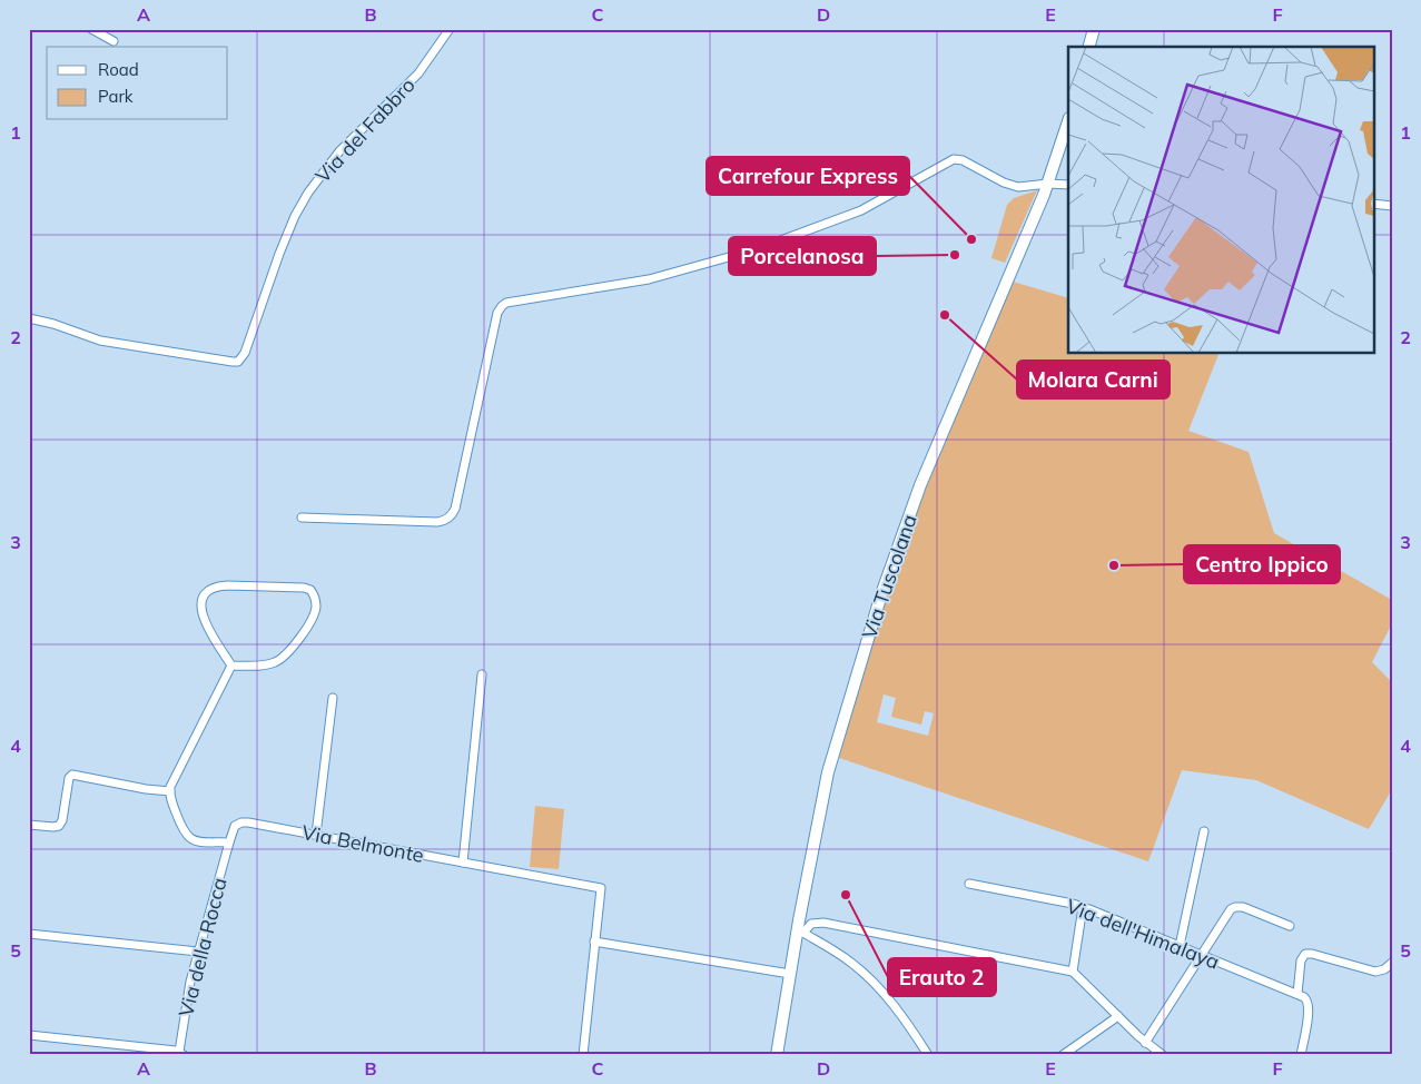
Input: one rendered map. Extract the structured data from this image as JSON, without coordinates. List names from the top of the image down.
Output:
{
  "streets": {
    "main road": ["Via Tuscolana"],
    "street": [
      "Via del Fabbro",
      "Via Belmonte",
      "Via dell'Himalaya",
      "Via della Rocca"
    ]
  },
  "crossings": [
    ["Via Belmonte", "Via della Rocca"]
  ],
  "places": [
    "Carrefour Express",
    "Porcelanosa",
    "Molara Carni",
    "Centro Ippico",
    "Erauto 2"
  ],
  "legend": ["Road", "Park"],
  "grid": {
    "columns": [
      "A",
      "B",
      "C",
      "D",
      "E",
      "F"
    ],
    "rows": [
      "1",
      "2",
      "3",
      "4",
      "5"
    ]
  }
}
